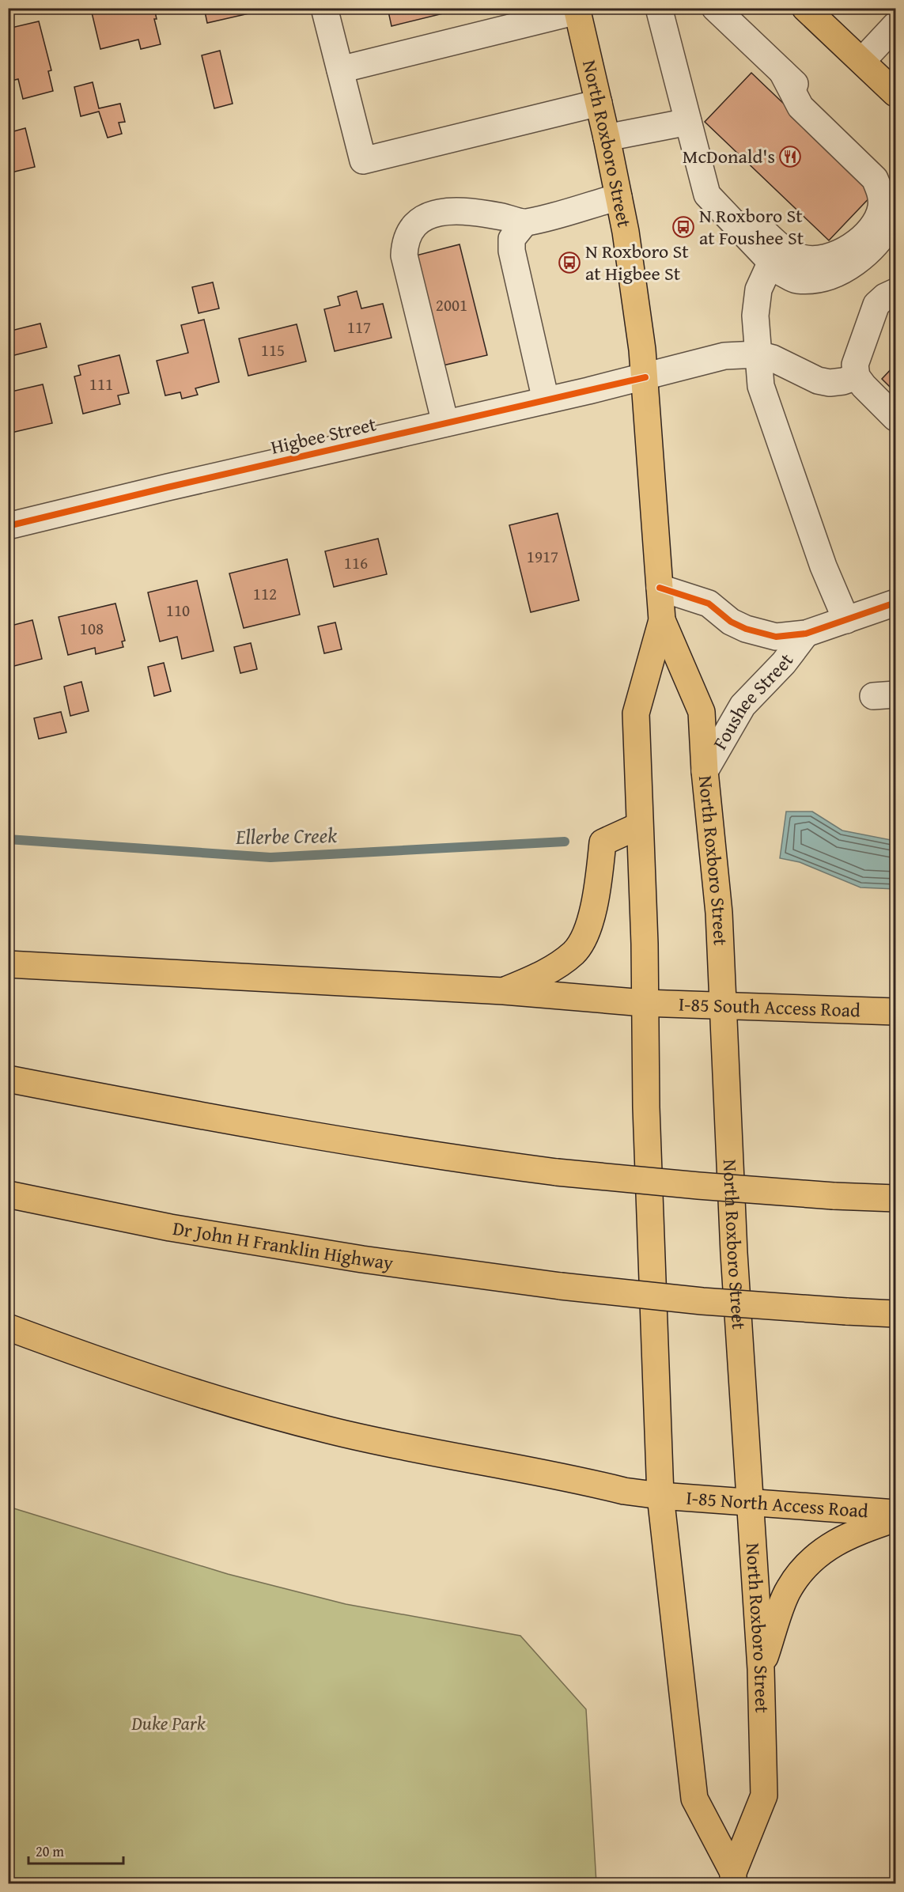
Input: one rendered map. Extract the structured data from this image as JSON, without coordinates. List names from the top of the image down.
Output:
{
  "streets": {
    "main road": [
      "North Roxboro Street",
      "I-85 South Access Road",
      "Dr John H Franklin Highway",
      "I-85 North Access Road"
    ],
    "street": ["Higbee Street", "Foushee Street"]
  },
  "crossings": [
    ["North Roxboro Street", "Higbee Street"],
    ["North Roxboro Street", "Foushee Street"],
    ["North Roxboro Street", "I-85 South Access Road"],
    ["North Roxboro Street", "I-85 North Access Road"]
  ],
  "water": ["Ellerbe Creek"],
  "parks": ["Duke Park"],
  "places": {
    "restaurant": ["McDonald's"],
    "bus stop": ["N Roxboro St at Foushee St", "N Roxboro St at Higbee St"]
  },
  "house_numbers": [
    "2001",
    "117",
    "115",
    "111",
    "1917",
    "116",
    "112",
    "110",
    "108"
  ],
  "scale_bar": "20 m"
}
